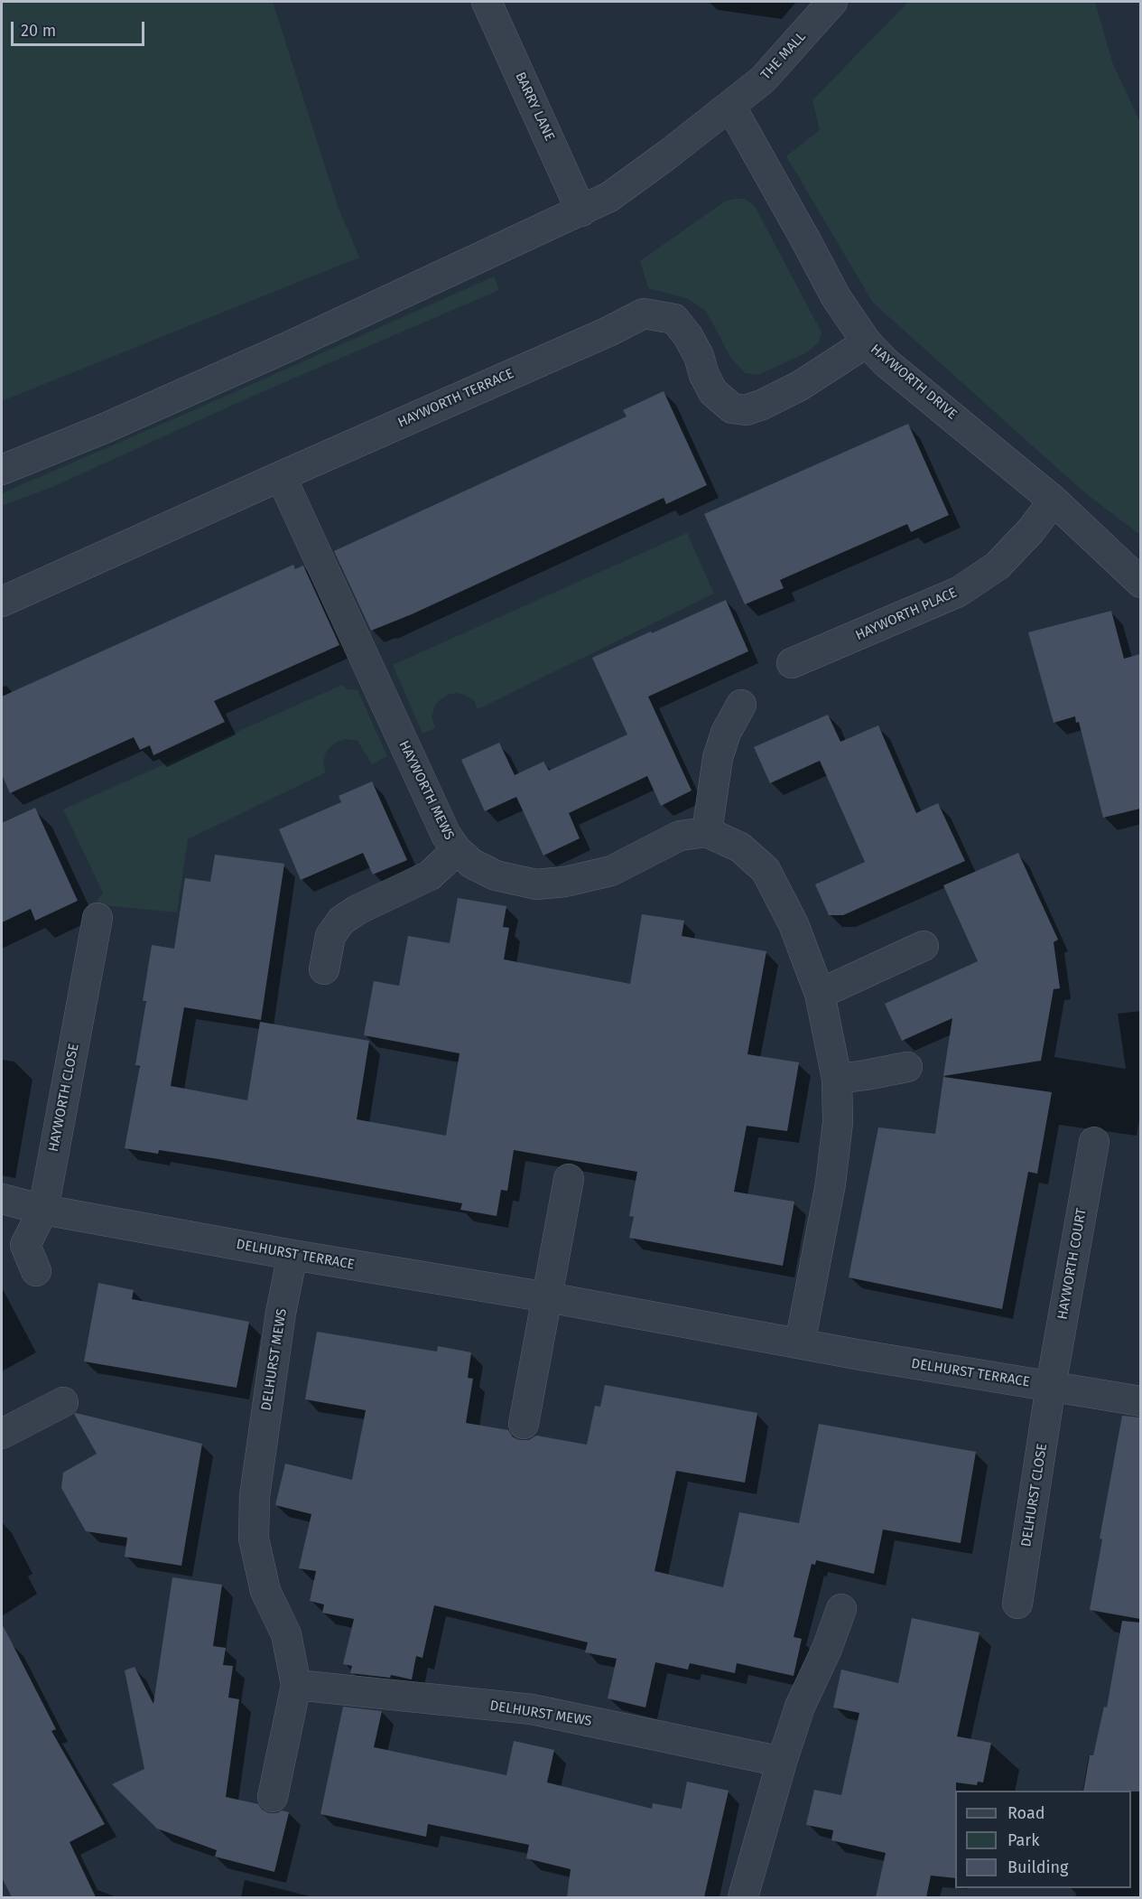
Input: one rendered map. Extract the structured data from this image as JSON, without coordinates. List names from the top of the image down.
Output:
{
  "streets": {
    "street": [
      "THE MALL",
      "BARRY LANE",
      "HAYWORTH DRIVE",
      "HAYWORTH TERRACE",
      "HAYWORTH PLACE",
      "HAYWORTH MEWS",
      "HAYWORTH CLOSE",
      "DELHURST TERRACE",
      "HAYWORTH COURT",
      "DELHURST MEWS",
      "DELHURST CLOSE"
    ]
  },
  "crossings": [
    ["THE MALL", "BARRY LANE"],
    ["THE MALL", "HAYWORTH DRIVE"],
    ["HAYWORTH DRIVE", "HAYWORTH TERRACE"],
    ["HAYWORTH DRIVE", "HAYWORTH PLACE"],
    ["HAYWORTH TERRACE", "HAYWORTH MEWS"],
    ["HAYWORTH CLOSE", "DELHURST TERRACE"],
    ["DELHURST TERRACE", "HAYWORTH COURT"],
    ["DELHURST TERRACE", "DELHURST MEWS"],
    ["DELHURST TERRACE", "DELHURST CLOSE"],
    ["HAYWORTH COURT", "DELHURST CLOSE"]
  ],
  "legend": ["Road", "Park", "Building"],
  "scale_bar": "20 m"
}
